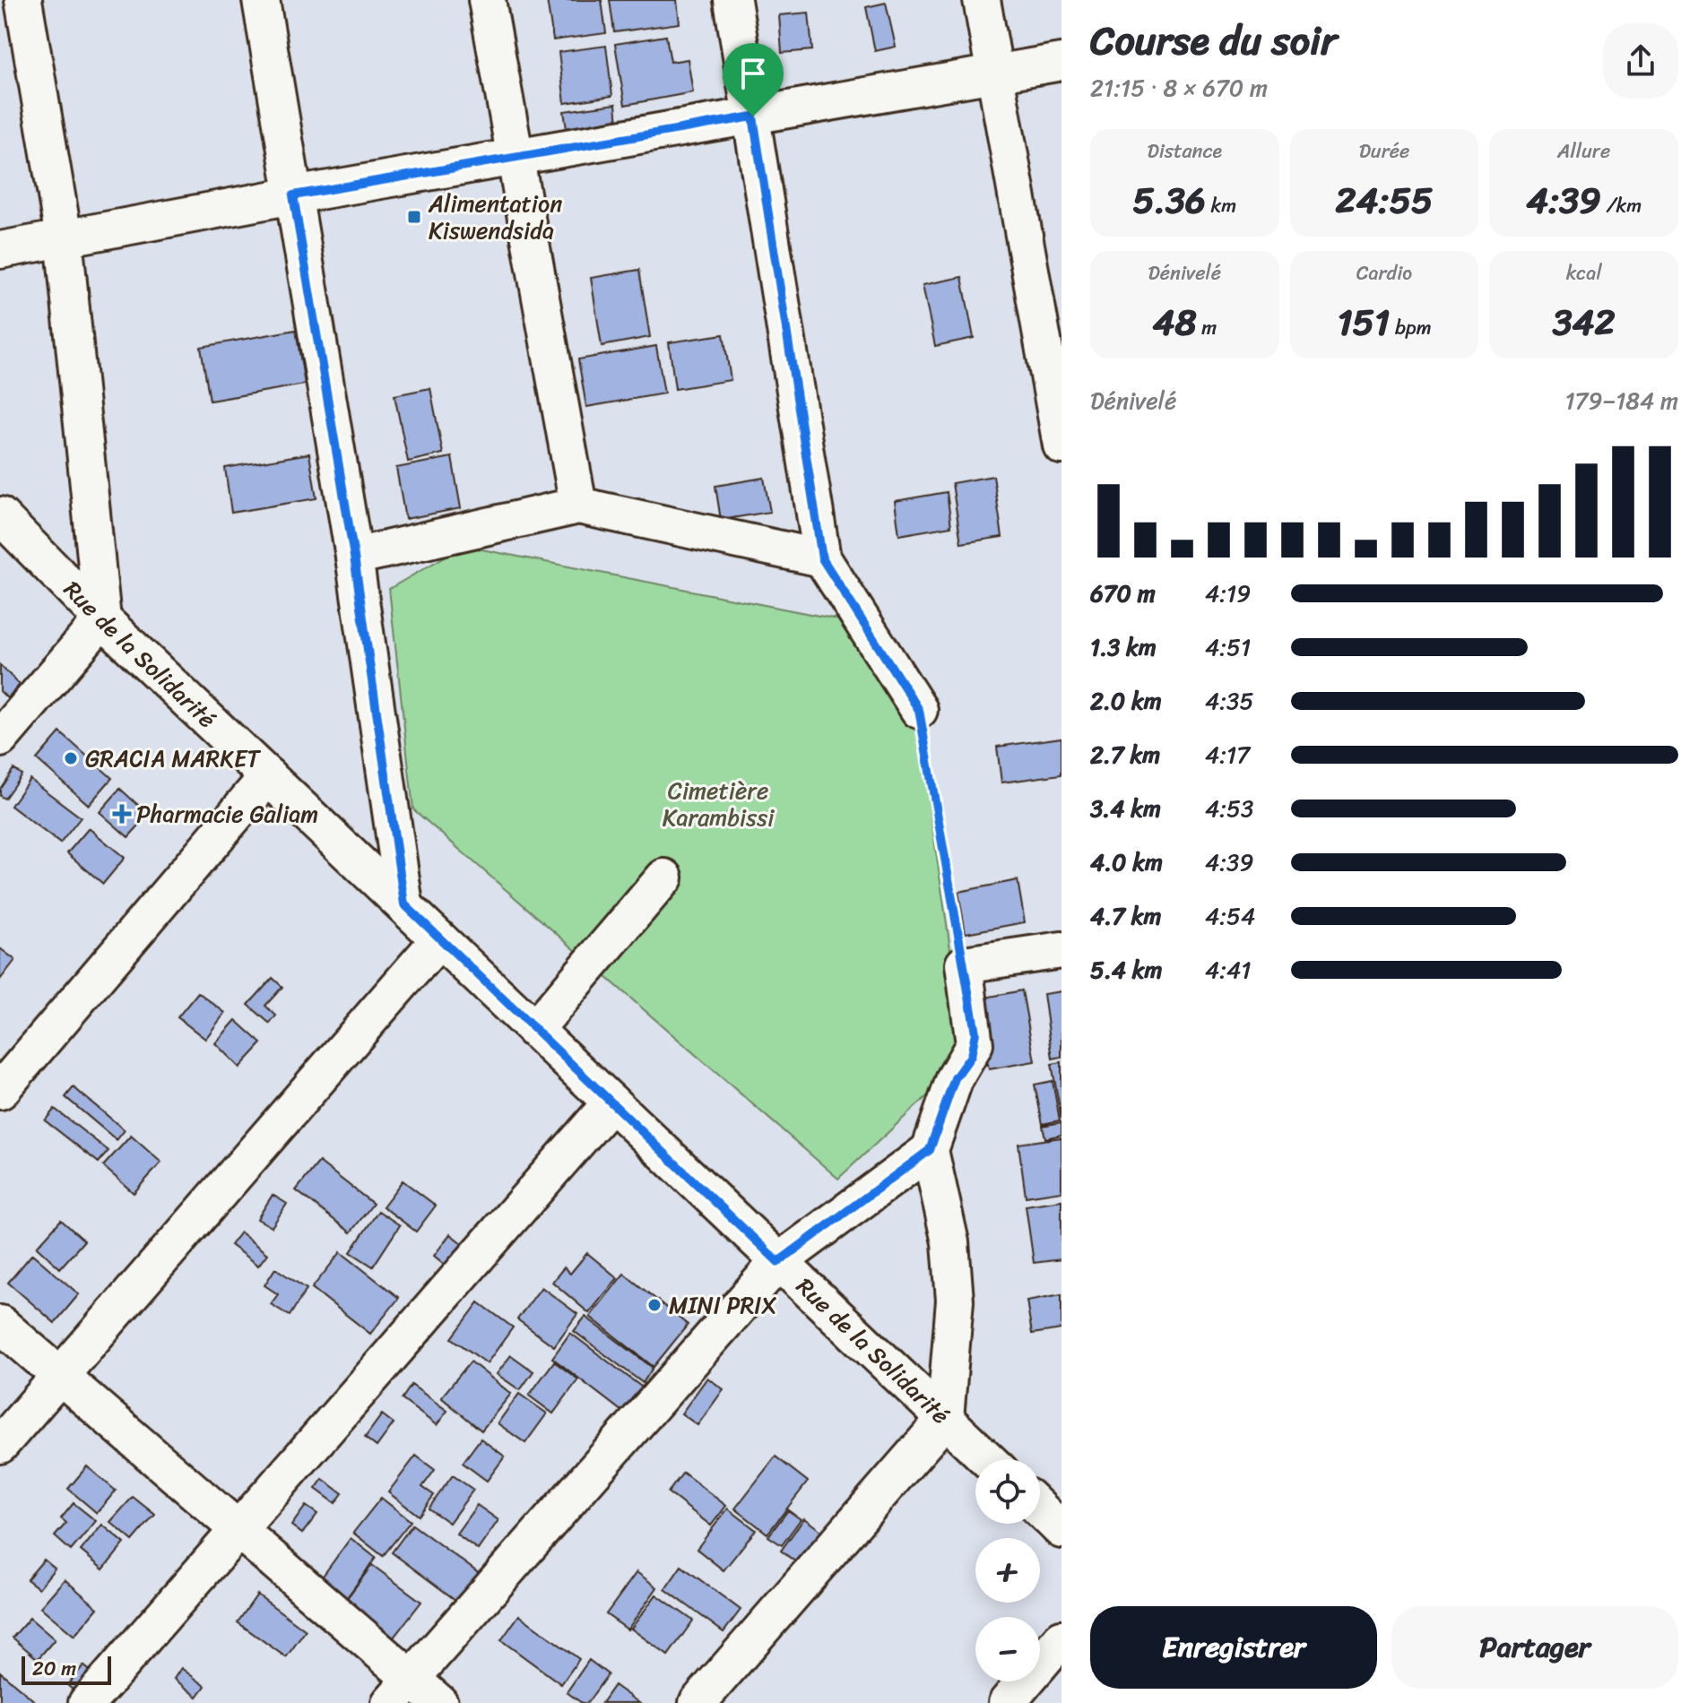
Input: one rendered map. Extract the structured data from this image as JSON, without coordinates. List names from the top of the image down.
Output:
{
  "streets": {
    "street": ["Rue de la Solidarité"]
  },
  "parks": ["Cimetière Karambissi"],
  "places": {
    "transit": ["Alimentation Kiswendsida"],
    "other": ["GRACIA MARKET", "MINI PRIX"],
    "health": ["Pharmacie Galiam"]
  },
  "scale_bar": "20 m",
  "page": {
    "heading": ["Course du soir", "21:15 · 8 × 670 m"],
    "stats": [
      ["Distance", "5.36 km"],
      ["Durée", "24:55"],
      ["Allure", "4:39 /km"],
      ["Dénivelé", "48 m"],
      ["Cardio", "151 bpm"],
      ["kcal", "342"]
    ],
    "chart": ["Dénivelé", "179–184 m"],
    "list": [
      {
        "name": "670 m",
        "note": "4:19"
      },
      {
        "name": "1.3 km",
        "note": "4:51"
      },
      {
        "name": "2.0 km",
        "note": "4:35"
      },
      {
        "name": "2.7 km",
        "note": "4:17"
      },
      {
        "name": "3.4 km",
        "note": "4:53"
      },
      {
        "name": "4.0 km",
        "note": "4:39"
      },
      {
        "name": "4.7 km",
        "note": "4:54"
      },
      {
        "name": "5.4 km",
        "note": "4:41"
      }
    ],
    "map_buttons": ["+", "−"],
    "buttons": ["Enregistrer", "Partager"],
    "scale": "20 m"
  }
}
